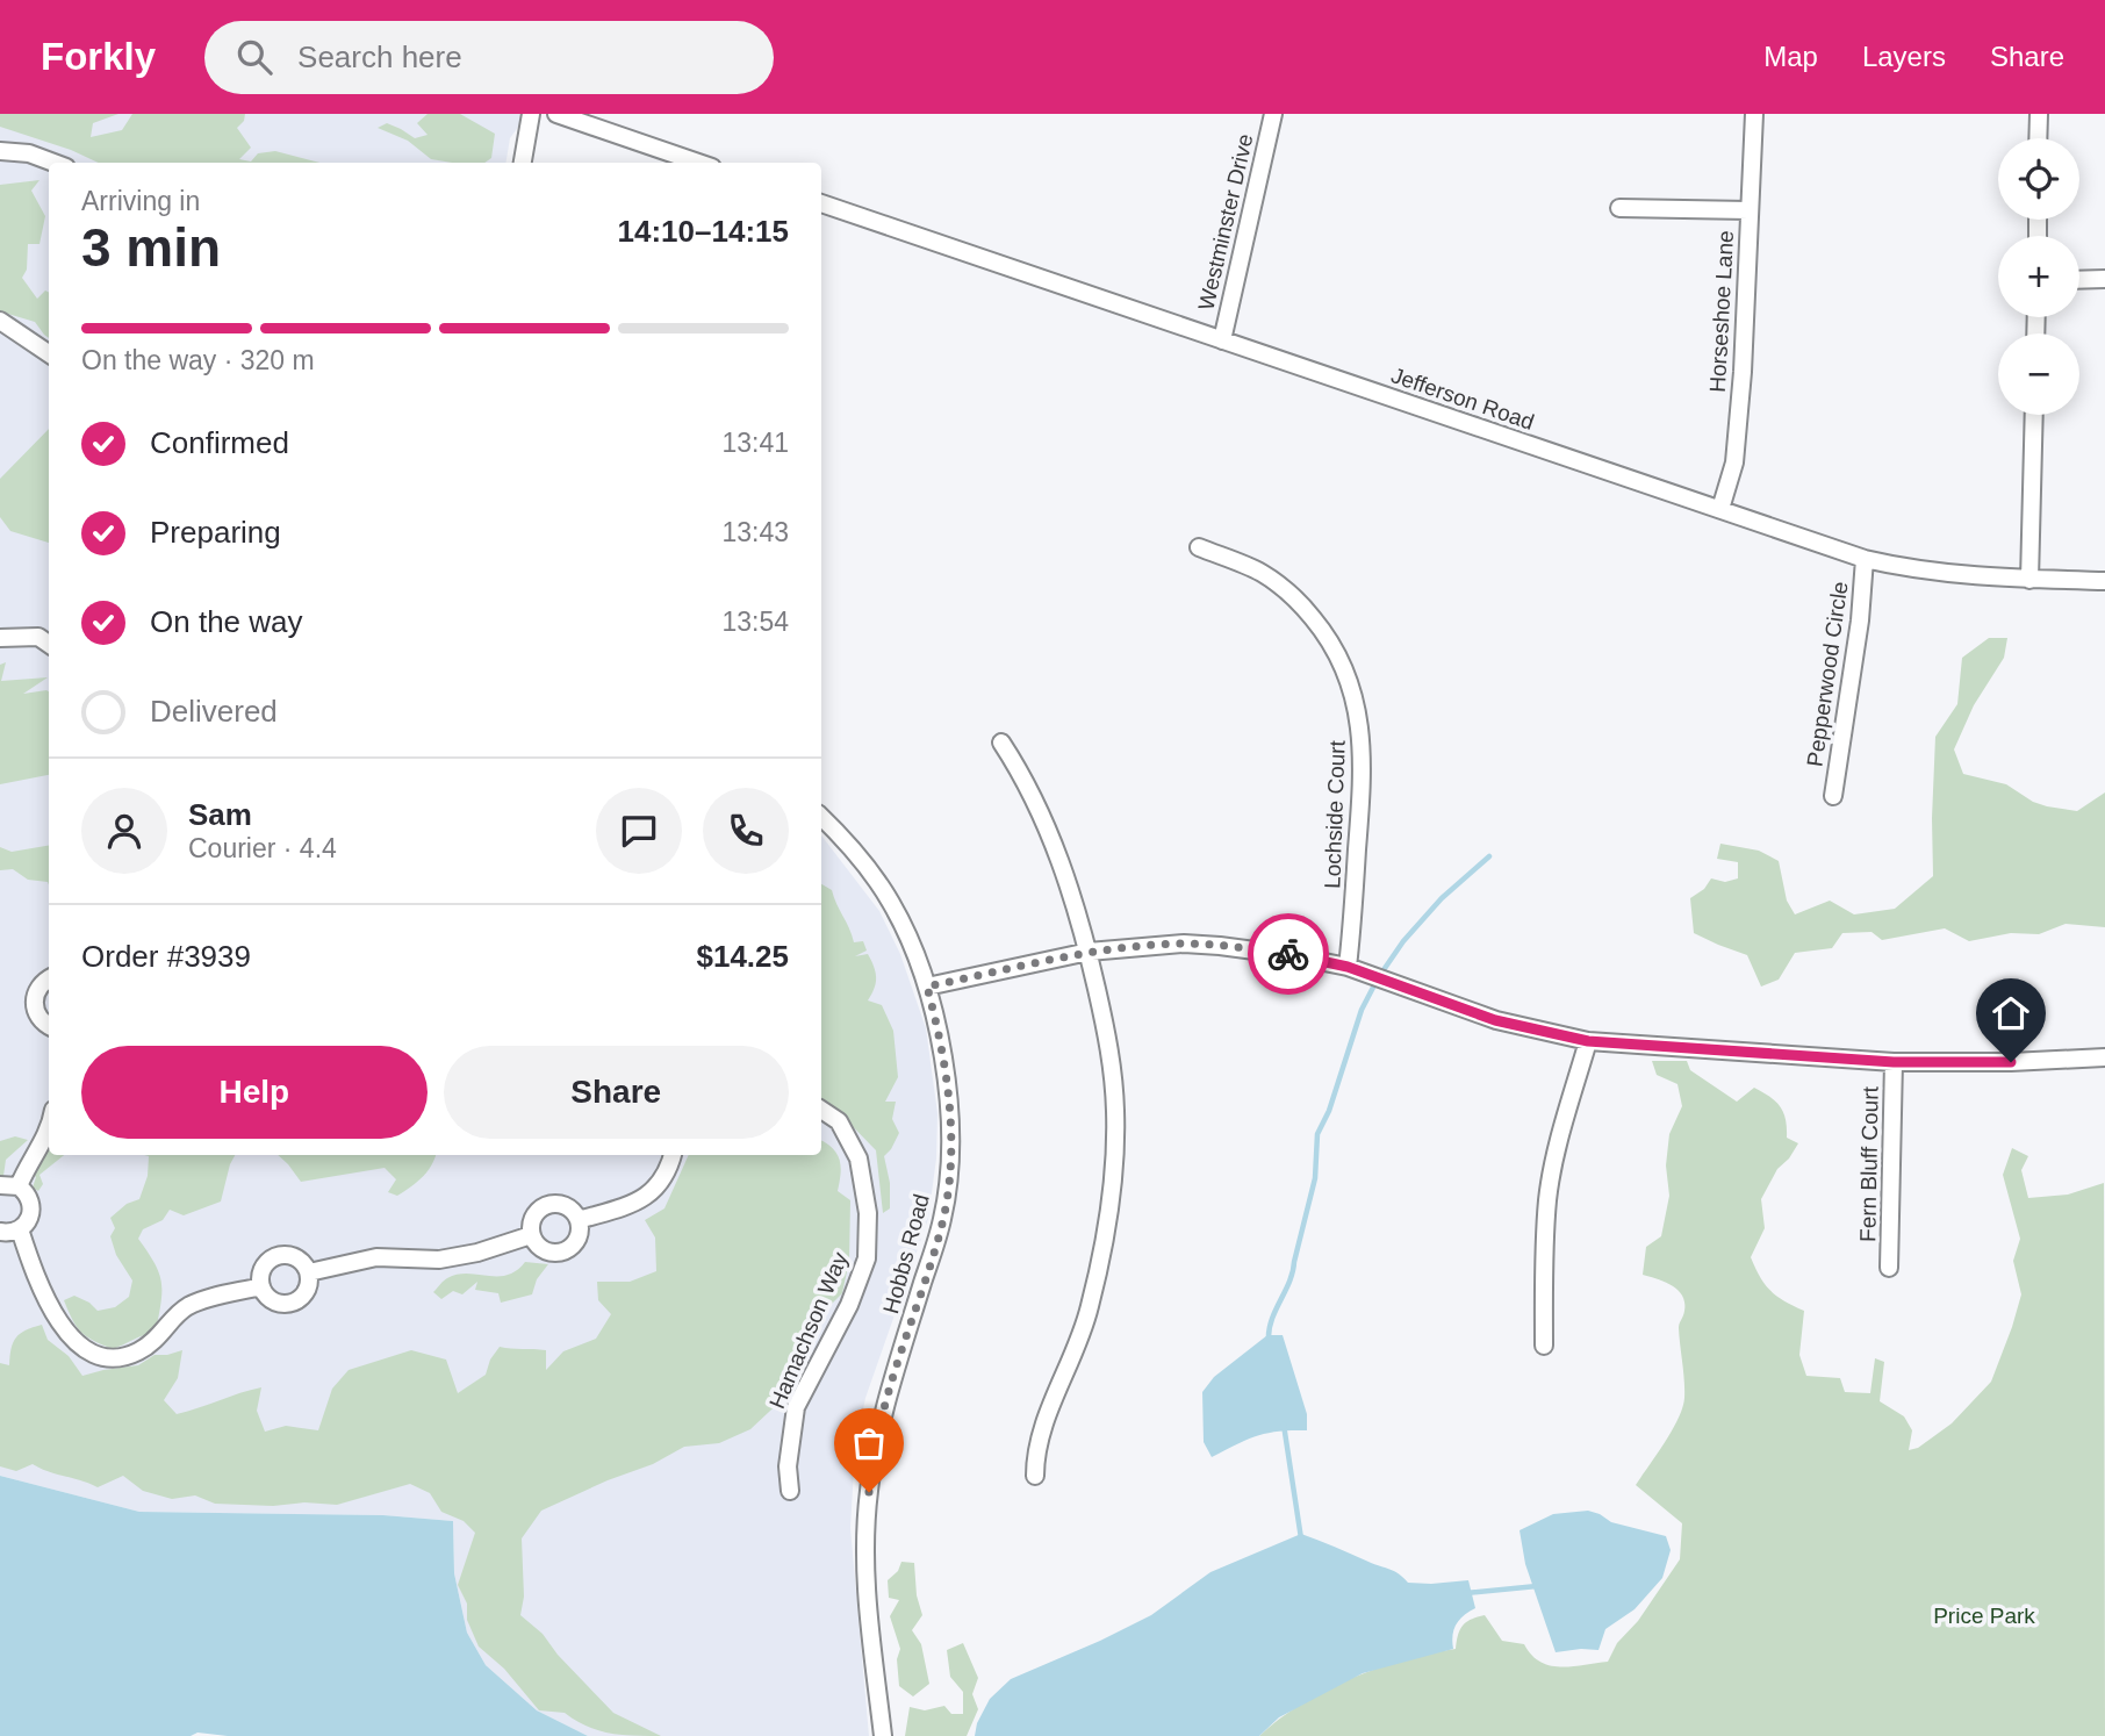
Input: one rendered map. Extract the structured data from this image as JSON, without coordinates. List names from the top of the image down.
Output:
{
  "streets": {
    "street": [
      "Westminster Drive",
      "Horseshoe Lane",
      "Jefferson Road",
      "Pepperwood Circle",
      "Lochside Court",
      "Fern Bluff Court",
      "Hobbs Road",
      "Hamachson Way"
    ]
  },
  "crossings": [
    ["Westminster Drive", "Jefferson Road"],
    ["Horseshoe Lane", "Jefferson Road"],
    ["Jefferson Road", "Pepperwood Circle"]
  ],
  "parks": ["Price Park"],
  "page": {
    "header": "Forkly",
    "search": "Search here",
    "nav": ["Map", "Layers", "Share"],
    "map_buttons": ["+", "−"],
    "heading": ["3 min", "Arriving in", "14:10–14:15"],
    "panel": [
      "Sam",
      "Courier · 4.4",
      "Order #3939",
      "$14.25"
    ],
    "bar": "On the way · 320 m",
    "list": [
      ["Confirmed", "13:41"],
      ["Preparing", "13:43"],
      ["On the way", "13:54"],
      "Delivered"
    ],
    "buttons": ["Help", "Share"]
  }
}
